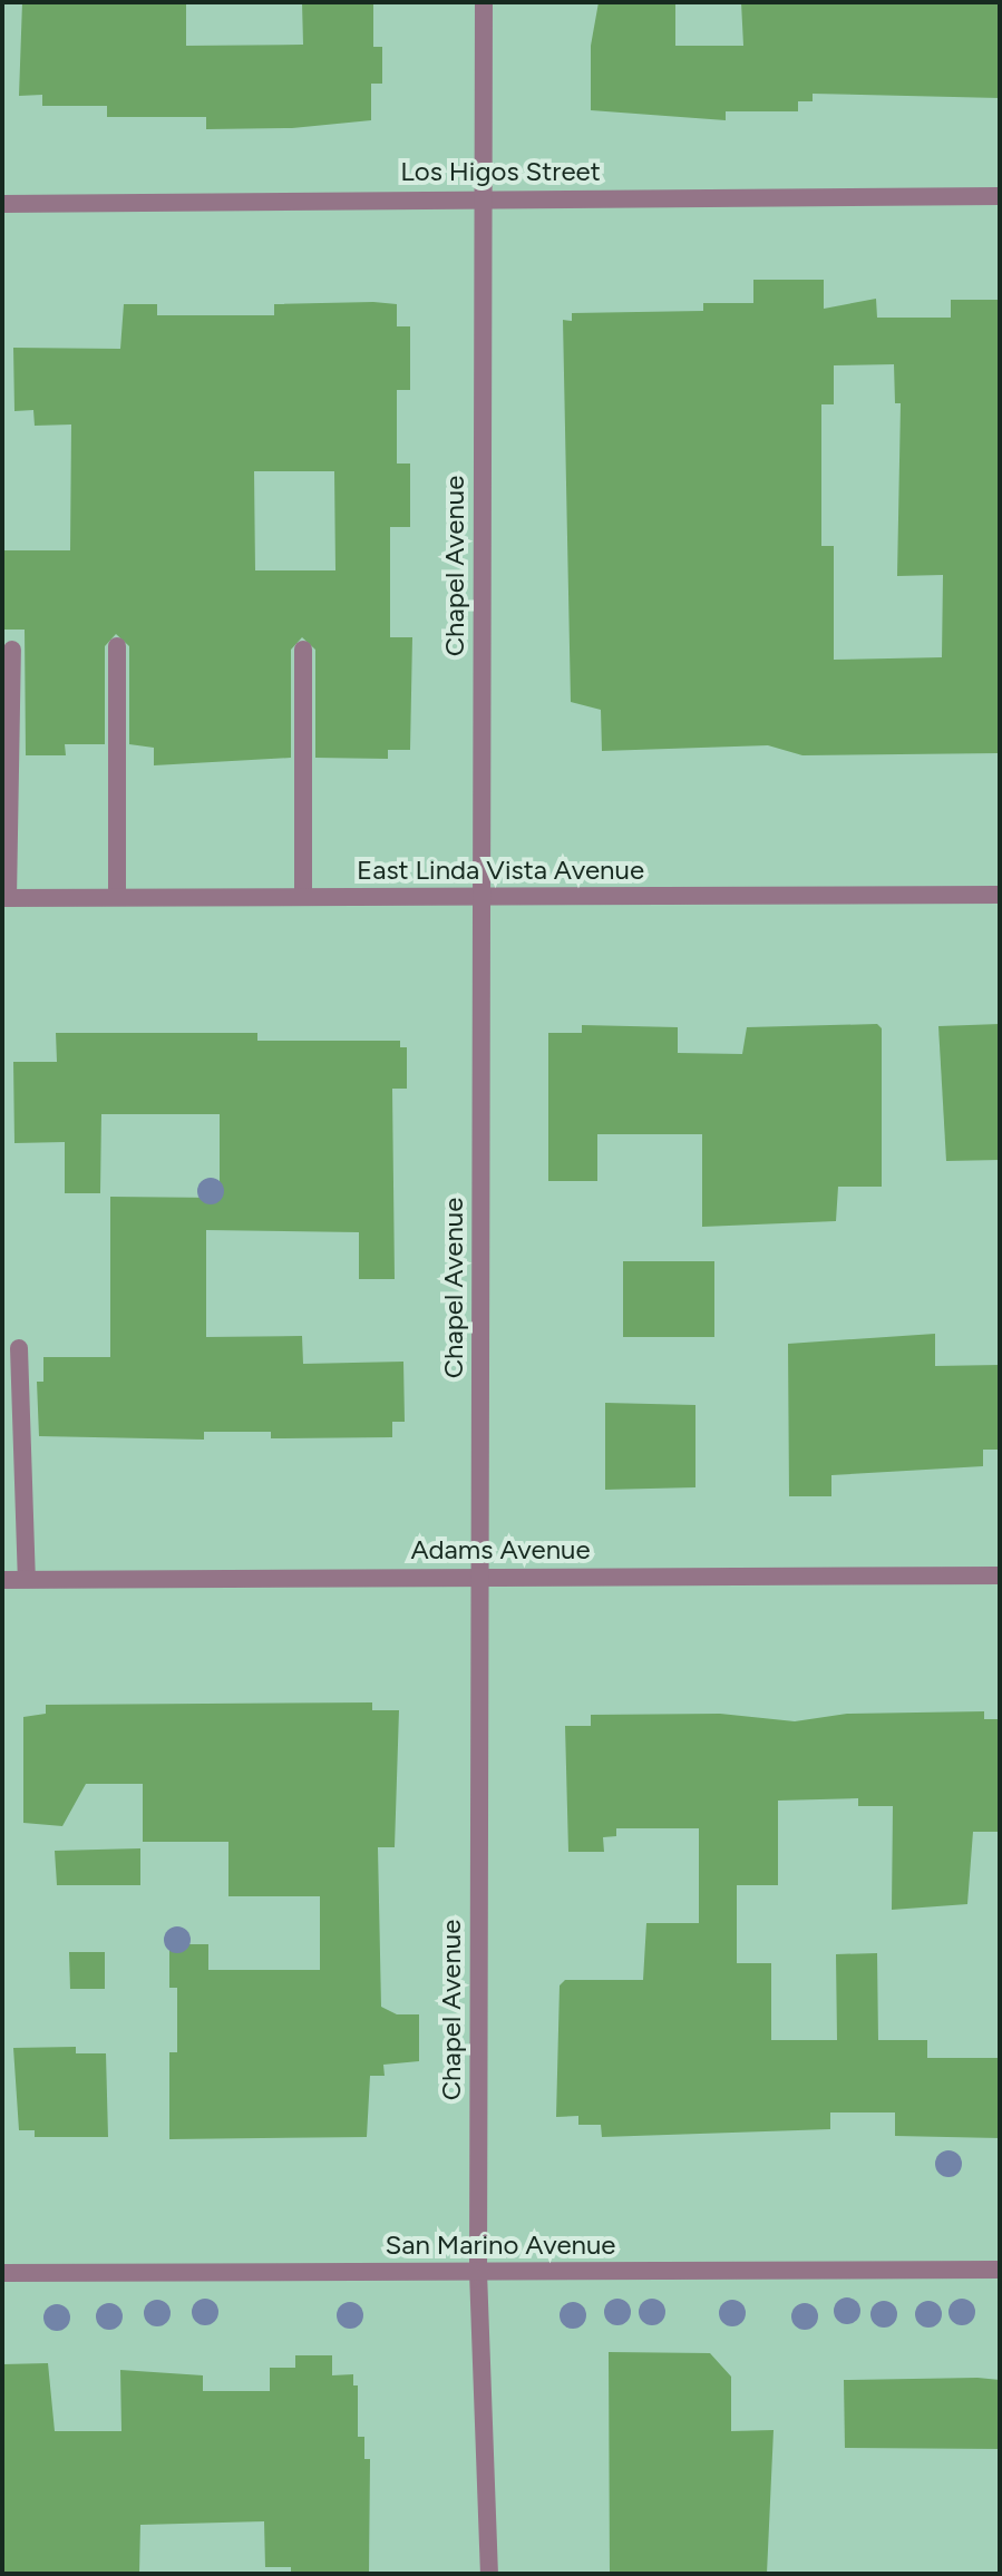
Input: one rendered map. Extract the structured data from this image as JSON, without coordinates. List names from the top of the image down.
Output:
{
  "streets": {
    "street": [
      "Los Higos Street",
      "Chapel Avenue",
      "East Linda Vista Avenue",
      "Adams Avenue",
      "San Marino Avenue"
    ]
  },
  "crossings": [
    ["Los Higos Street", "Chapel Avenue"],
    ["Chapel Avenue", "East Linda Vista Avenue"],
    ["Chapel Avenue", "Adams Avenue"],
    ["Chapel Avenue", "San Marino Avenue"]
  ]
}
